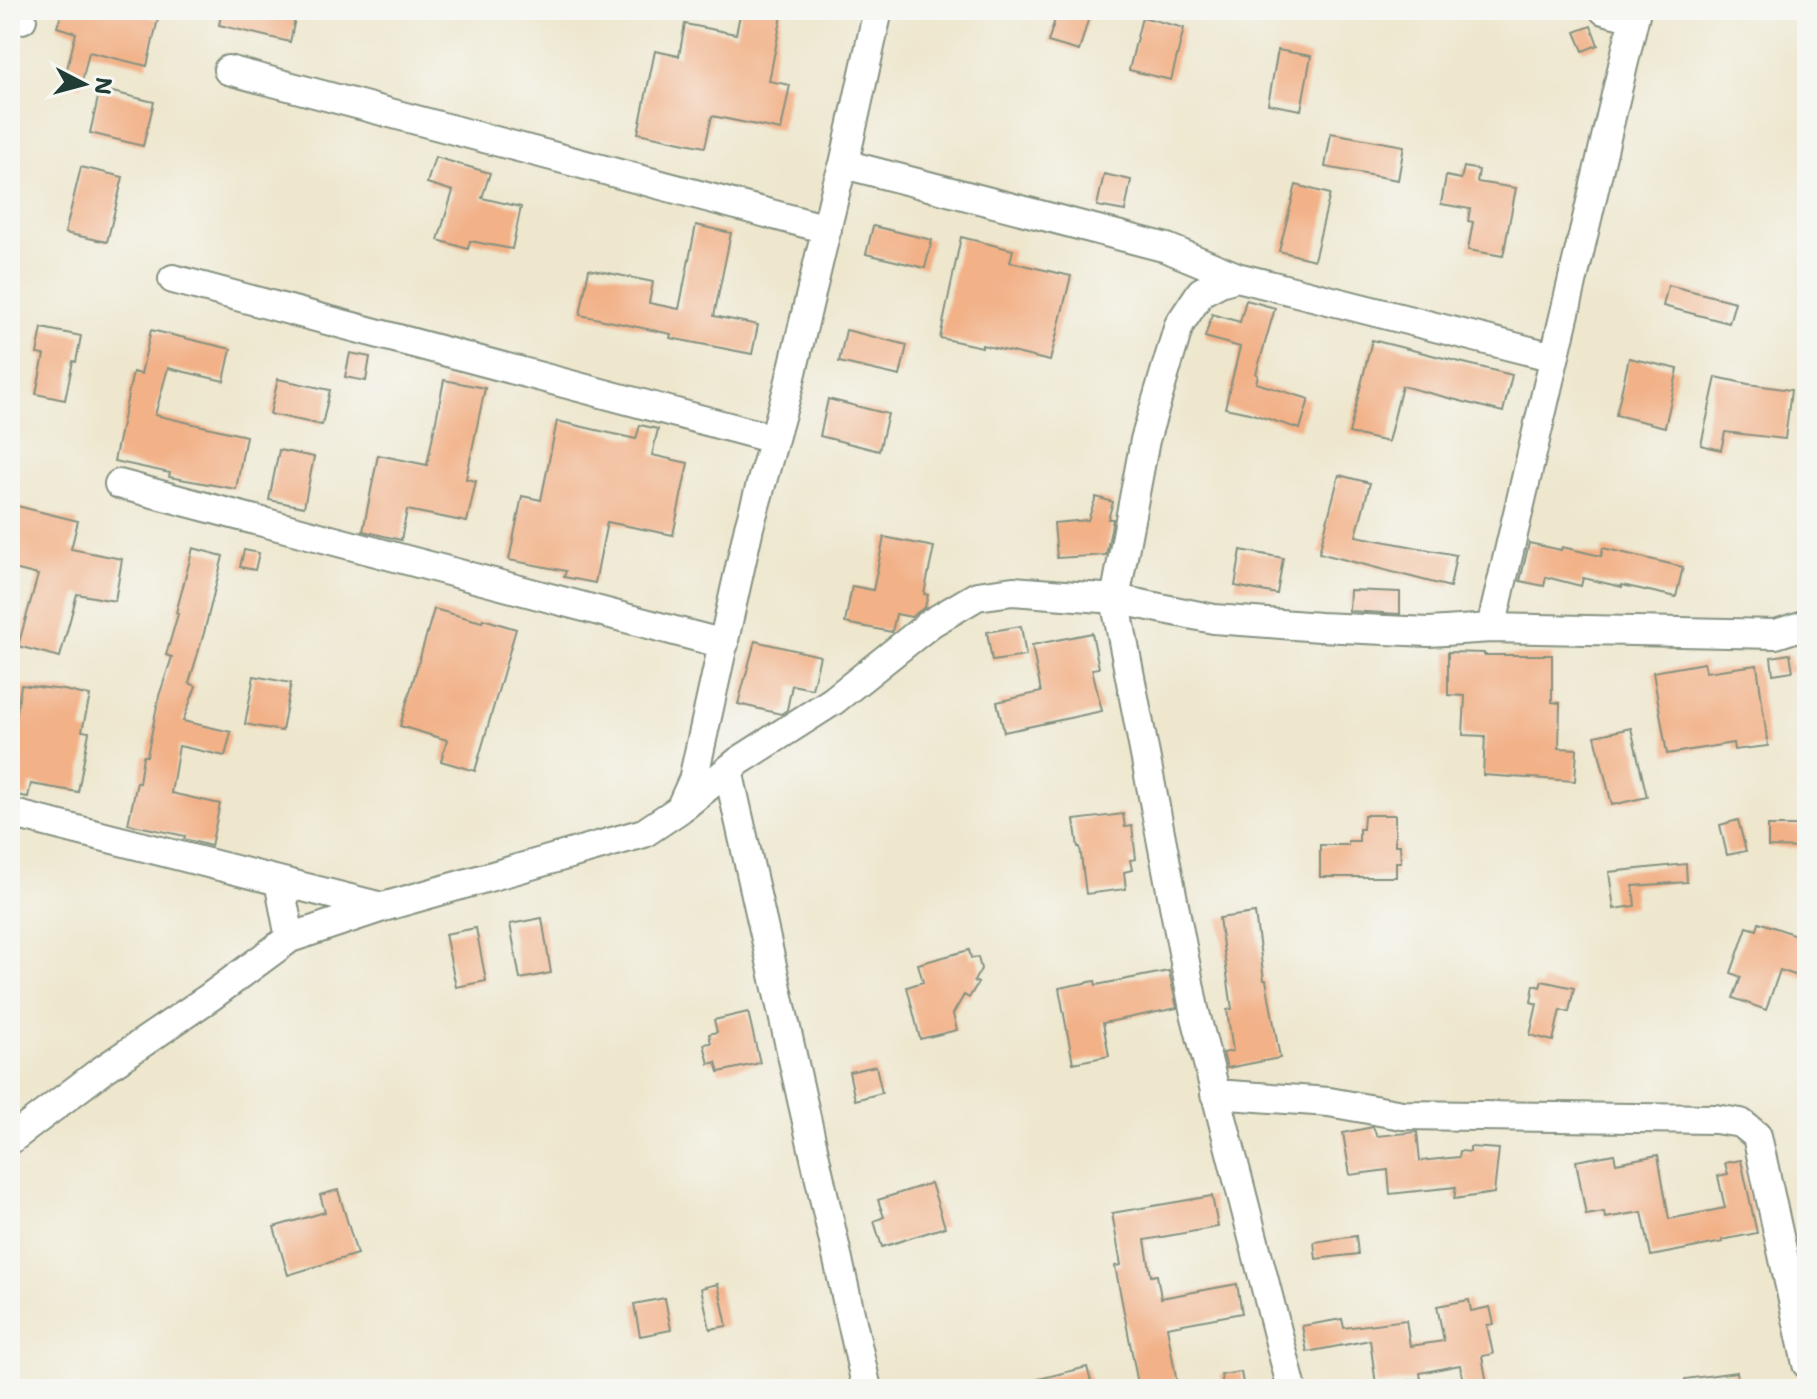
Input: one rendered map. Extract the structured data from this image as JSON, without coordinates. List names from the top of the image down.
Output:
{
  "north": "right"
}
